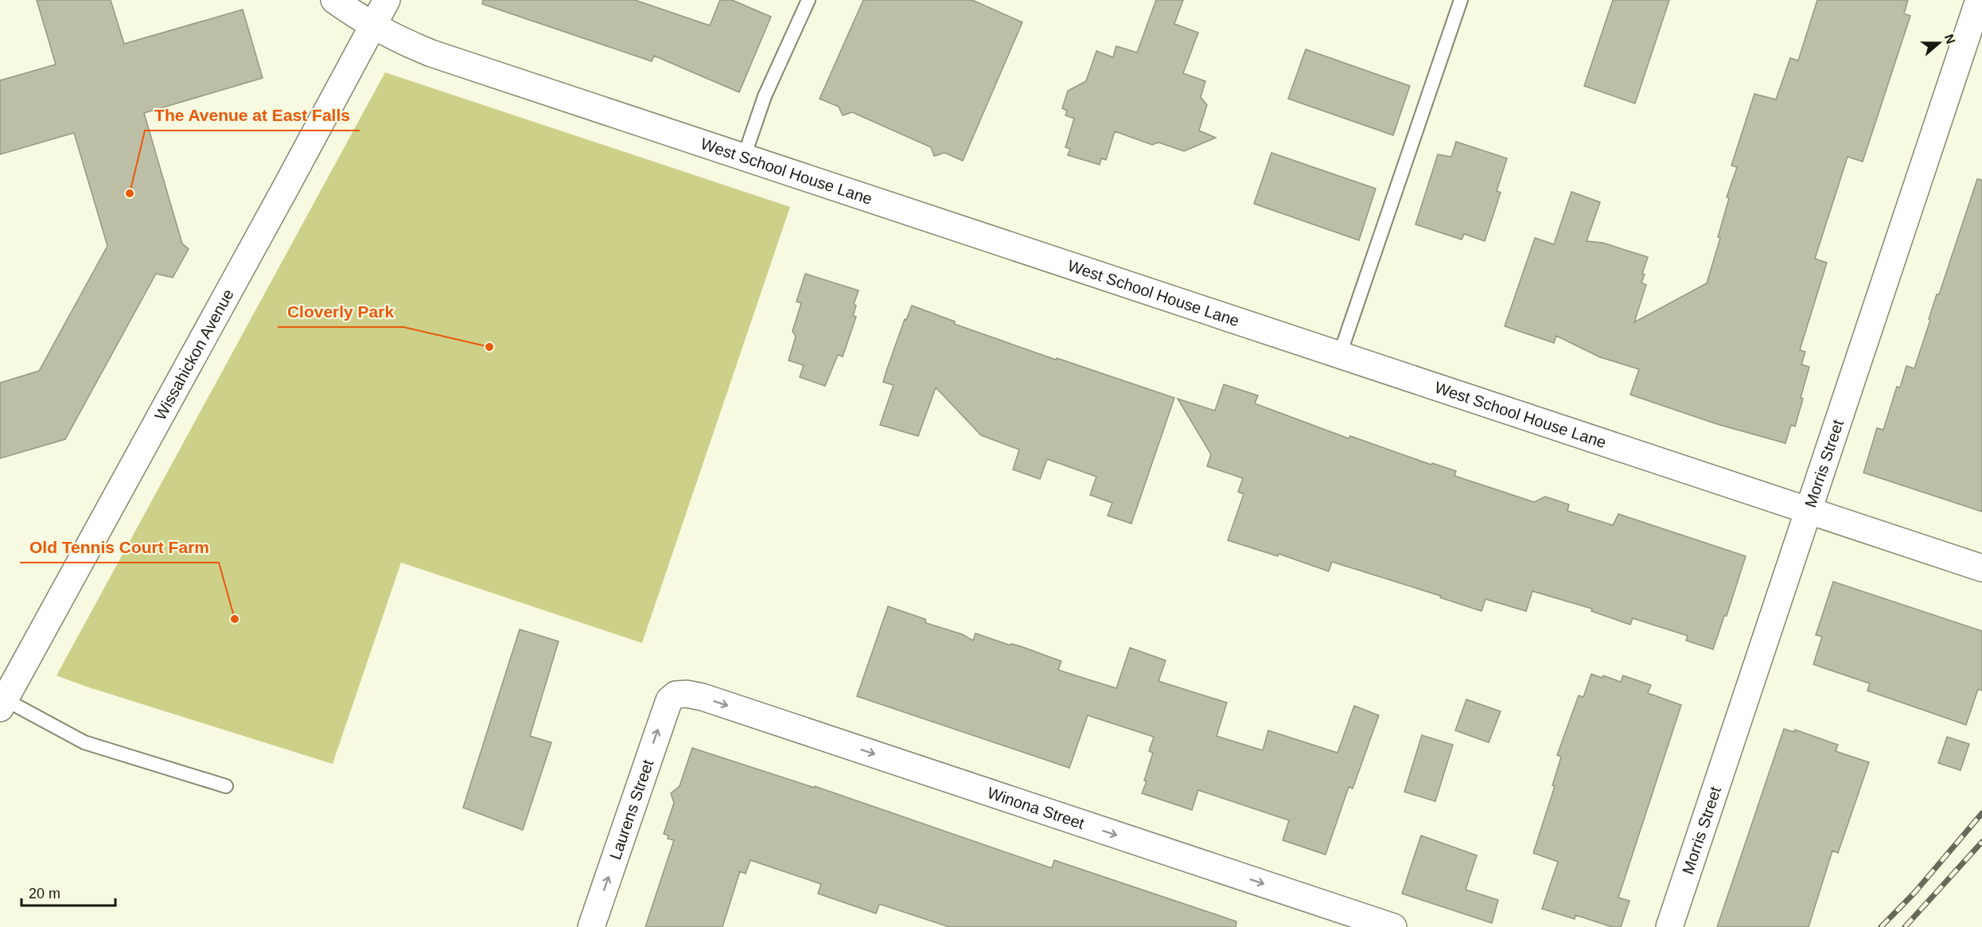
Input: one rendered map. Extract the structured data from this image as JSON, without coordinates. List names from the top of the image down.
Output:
{
  "streets": {
    "street": [
      "West School House Lane",
      "Wissahickon Avenue",
      "Morris Street",
      "Winona Street",
      "Laurens Street"
    ]
  },
  "crossings": [
    ["West School House Lane", "Wissahickon Avenue"],
    ["West School House Lane", "Morris Street"],
    ["Winona Street", "Laurens Street"]
  ],
  "one_way": ["Winona Street", "Laurens Street"],
  "places": ["The Avenue at East Falls", "Cloverly Park", "Old Tennis Court Farm"],
  "scale_bar": "20 m",
  "north": "right"
}
